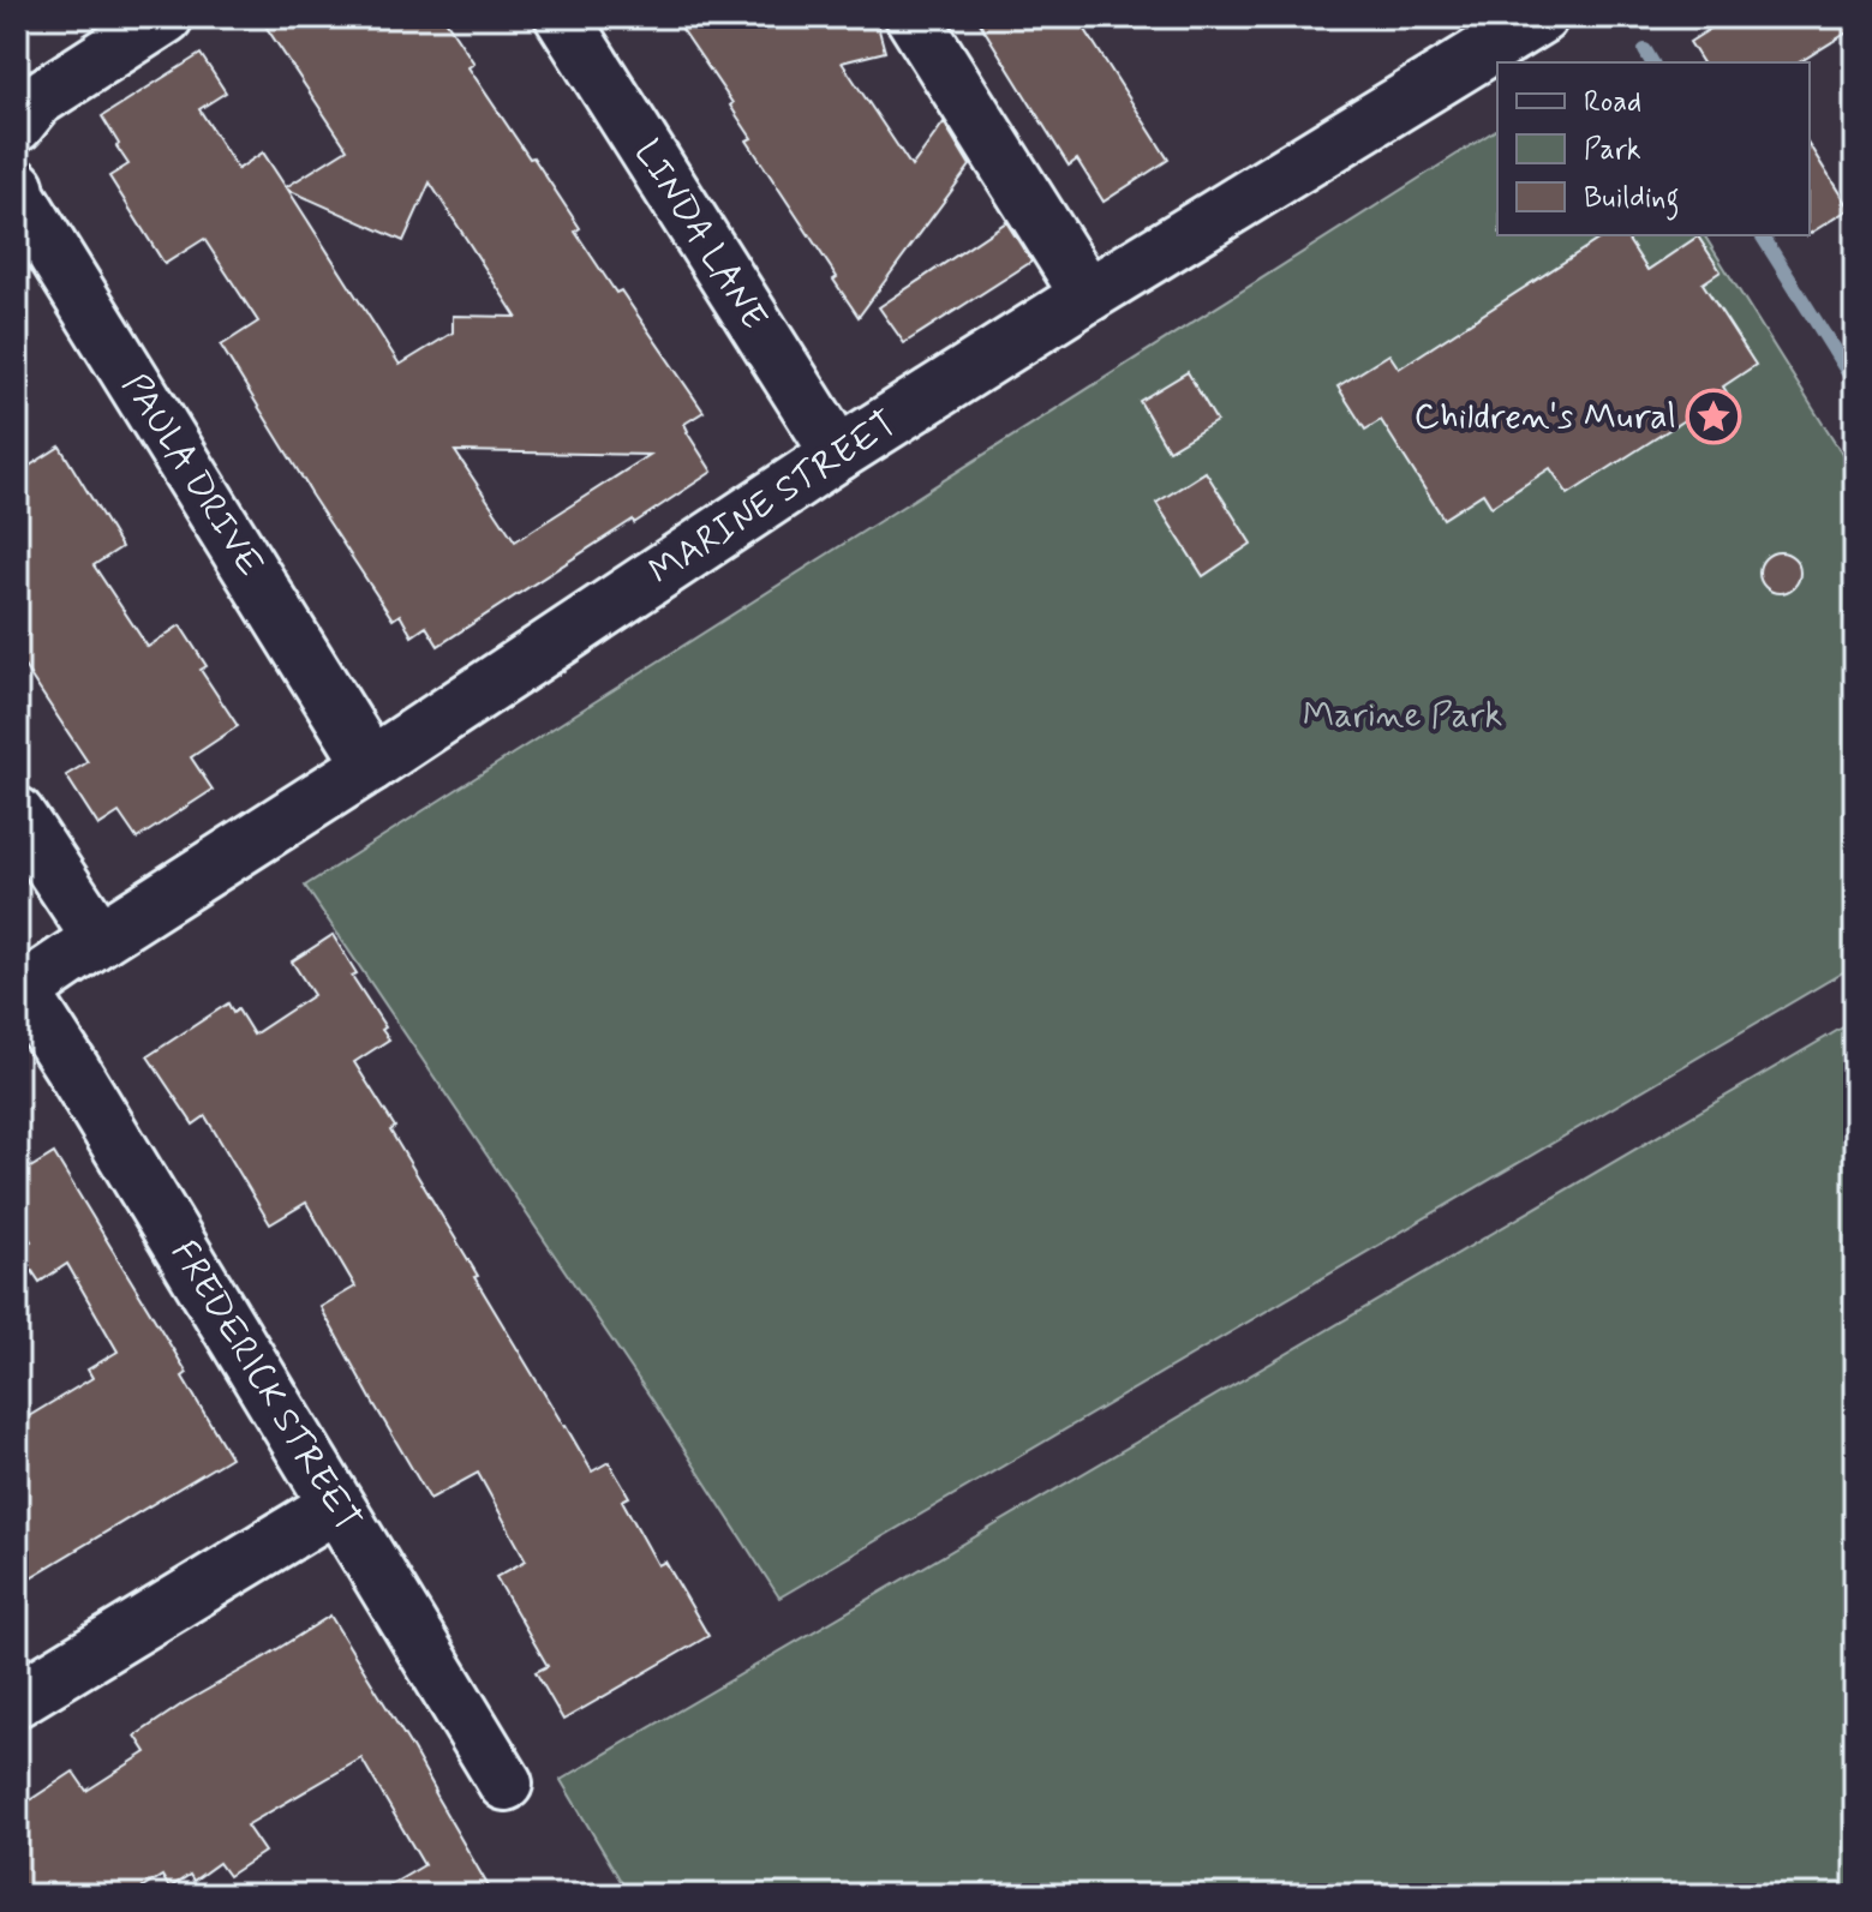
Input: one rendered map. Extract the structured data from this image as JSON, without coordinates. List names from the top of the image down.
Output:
{
  "streets": {
    "street": [
      "LINDA LANE",
      "PAULA DRIVE",
      "MARINE STREET",
      "FREDERICK STREET"
    ]
  },
  "crossings": [
    ["LINDA LANE", "MARINE STREET"],
    ["PAULA DRIVE", "MARINE STREET"],
    ["MARINE STREET", "FREDERICK STREET"]
  ],
  "parks": ["Marine Park"],
  "places": {
    "place": ["Children's Mural"]
  },
  "legend": ["Road", "Park", "Building"]
}
